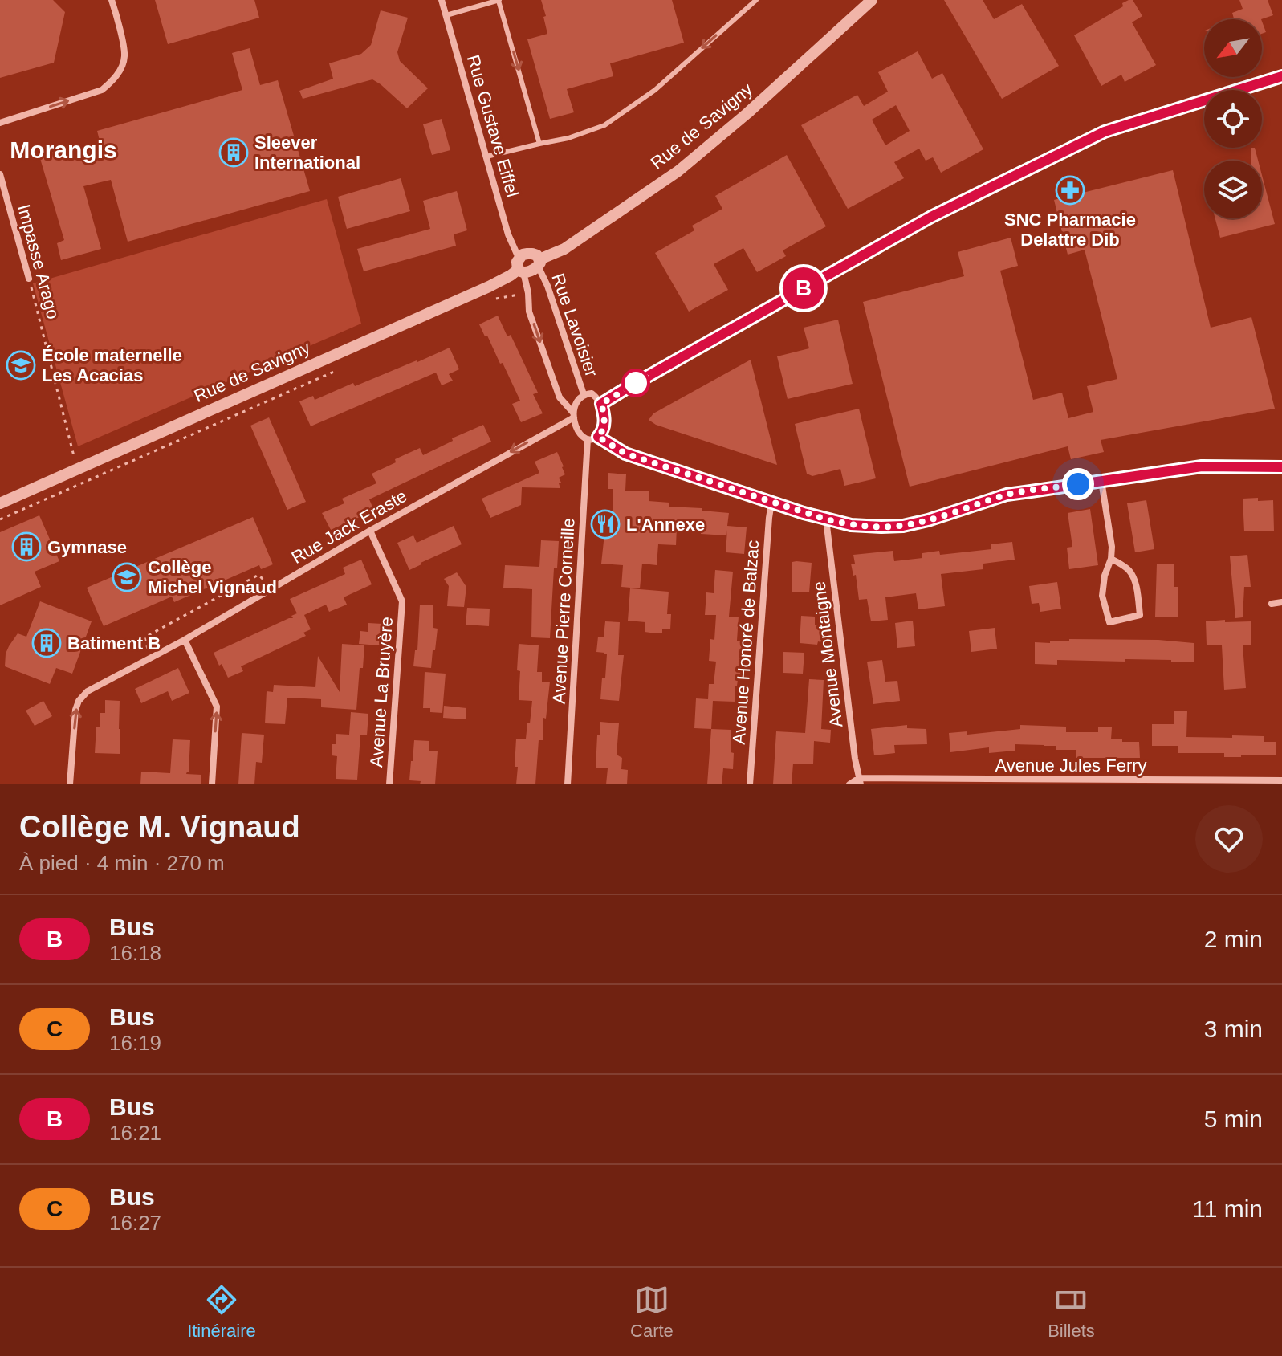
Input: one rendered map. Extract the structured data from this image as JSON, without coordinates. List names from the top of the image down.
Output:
{
  "streets": {
    "street": [
      "Rue Gustave Eiffel",
      "Rue de Savigny",
      "Impasse Arago",
      "Rue Lavoisier",
      "Rue Jack Eraste",
      "Avenue Pierre Corneille",
      "Avenue Honoré de Balzac",
      "Avenue Montaigne",
      "Avenue La Bruyère",
      "Avenue Jules Ferry"
    ]
  },
  "crossings": [
    ["Rue Gustave Eiffel", "Rue de Savigny"],
    ["Rue Gustave Eiffel", "Rue Lavoisier"],
    ["Rue de Savigny", "Impasse Arago"],
    ["Rue de Savigny", "Rue Lavoisier"],
    ["Rue Lavoisier", "Rue Jack Eraste"],
    ["Rue Lavoisier", "Avenue Pierre Corneille"],
    ["Rue Jack Eraste", "Avenue Pierre Corneille"],
    ["Rue Jack Eraste", "Avenue La Bruyère"],
    ["Avenue Montaigne", "Avenue Jules Ferry"]
  ],
  "districts": ["Morangis"],
  "places": {
    "building": ["Sleever International", "Gymnase", "Batiment B"],
    "pharmacy": ["SNC Pharmacie Delattre Dib"],
    "school or university": ["École maternelle Les Acacias", "Collège Michel Vignaud"],
    "restaurant": ["L'Annexe"]
  },
  "lines": ["bus line B"],
  "north": "bottom left",
  "page": {
    "on_map": "B",
    "heading": ["Collège M. Vignaud", "À pied · 4 min · 270 m"],
    "list": [
      {
        "mark": "B",
        "name": "Bus",
        "note": "16:18",
        "value": "2 min"
      },
      {
        "mark": "C",
        "name": "Bus",
        "note": "16:19",
        "value": "3 min"
      },
      {
        "mark": "B",
        "name": "Bus",
        "note": "16:21",
        "value": "5 min"
      },
      {
        "mark": "C",
        "name": "Bus",
        "note": "16:27",
        "value": "11 min"
      }
    ],
    "tabs": ["Itinéraire", "Carte", "Billets"]
  }
}
